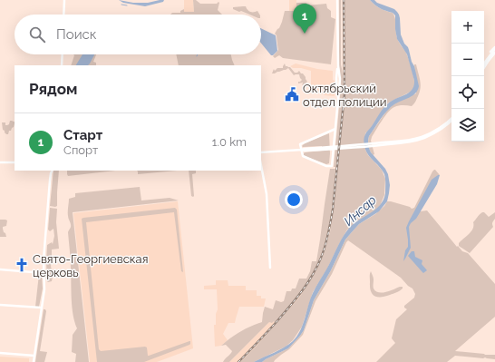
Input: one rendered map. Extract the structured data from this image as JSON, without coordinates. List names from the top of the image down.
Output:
{
  "water": ["Инсар"],
  "places": {
    "public building": ["Октябрьский отдел полиции"],
    "church": ["Свято-Георгиевская церковь"]
  },
  "page": {
    "pins": "1",
    "map_buttons": ["+", "−"],
    "search": "Поиск",
    "heading": "Рядом",
    "list": [
      {
        "mark": "1",
        "name": "Старт",
        "note": "Спорт",
        "value": "1.0 km"
      }
    ]
  }
}
